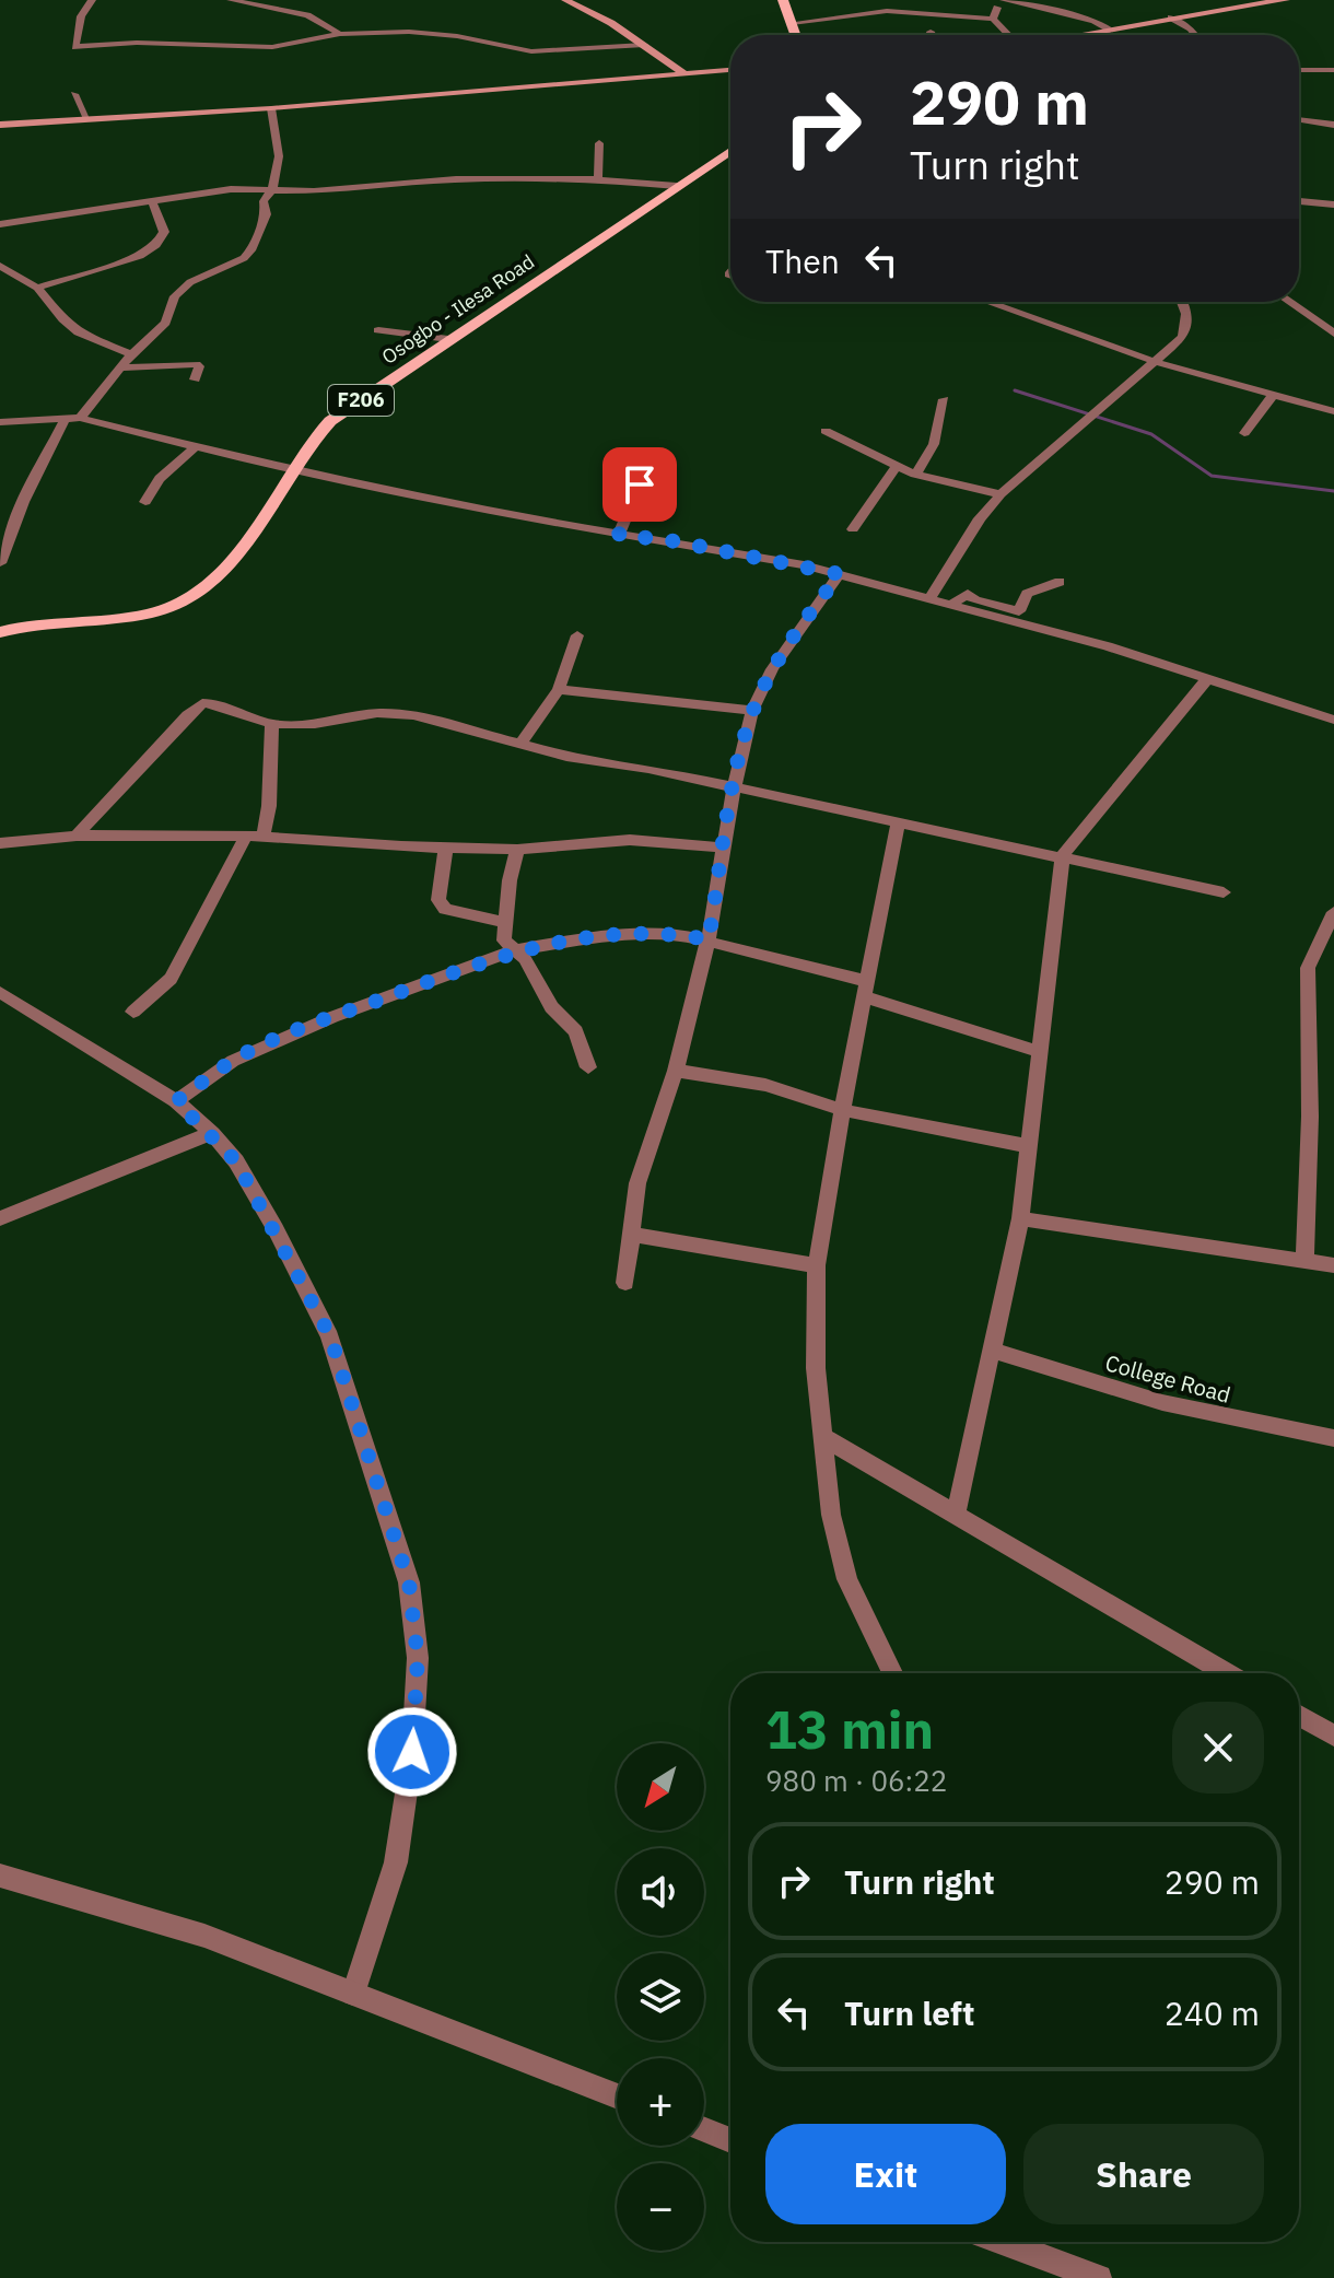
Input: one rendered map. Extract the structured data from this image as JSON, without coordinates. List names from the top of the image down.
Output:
{
  "streets": {
    "main road": ["Osogbo - Ilesa Road", "F206"],
    "street": ["College Road"]
  },
  "north": "bottom left",
  "page": {
    "turn": ["290 m", "Turn right"],
    "then": "Then",
    "heading": ["13 min", "980 m · 06:22"],
    "map_buttons": ["+", "−"],
    "list": [
      {
        "name": "Turn right",
        "value": "290 m"
      },
      {
        "name": "Turn left",
        "value": "240 m"
      }
    ],
    "buttons": ["Exit", "Share"]
  }
}
